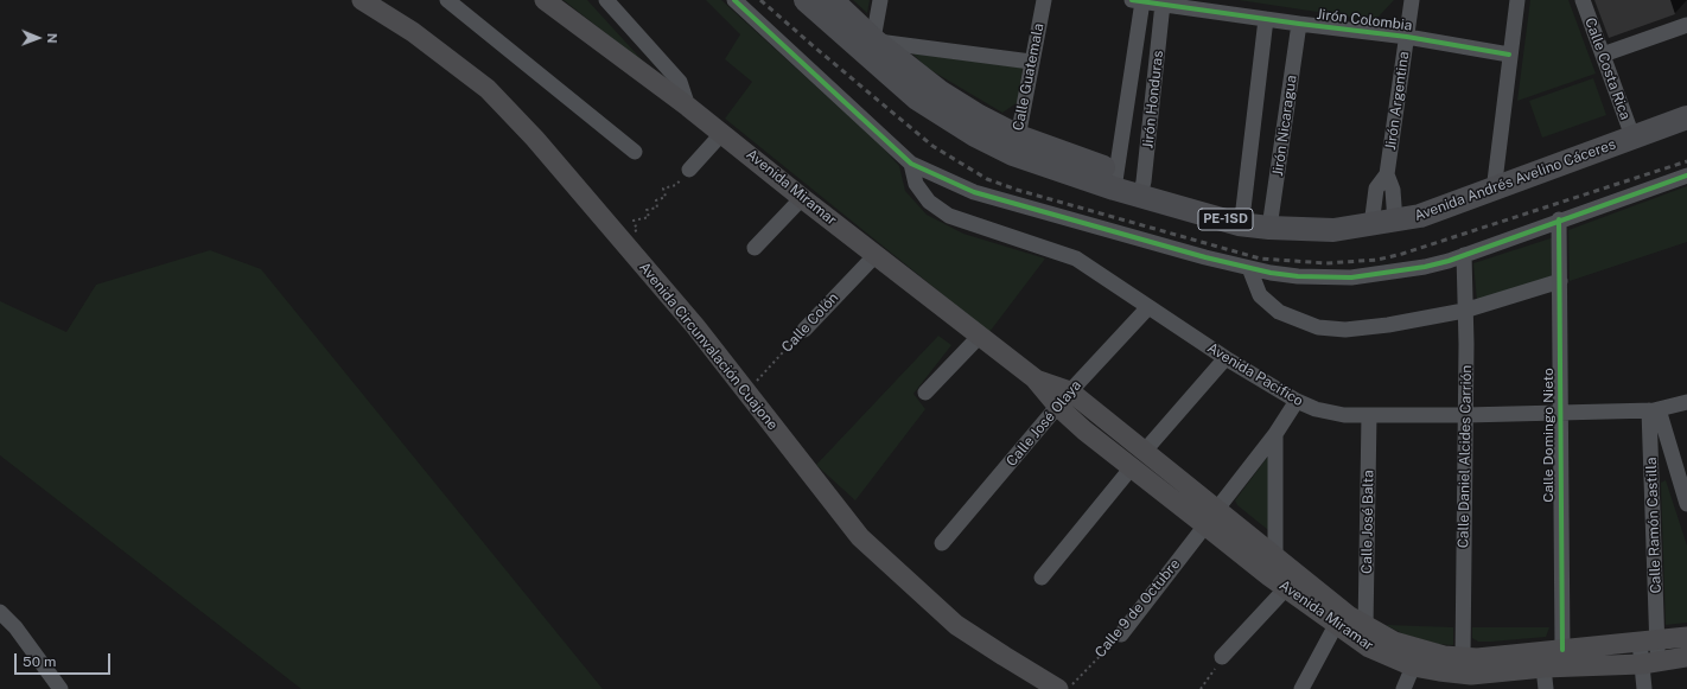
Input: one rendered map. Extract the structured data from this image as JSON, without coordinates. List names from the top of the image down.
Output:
{
  "streets": {
    "highway": ["Avenida Andrés Avelino Cáceres", "PE-1SD"],
    "main road": ["Avenida Miramar", "Avenida Circunvalación Cuajone"],
    "street": [
      "Jirón Colombia",
      "Calle Costa Rica",
      "Calle Guatemala",
      "Jirón Honduras",
      "Jirón Argentina",
      "Jirón Nicaragua",
      "Calle Colón",
      "Avenida Pacifico",
      "Calle José Olaya",
      "Calle Domingo Nieto",
      "Calle Daniel Alcides Carrión",
      "Calle José Balta",
      "Calle Ramón Castilla",
      "Calle 9 de Octubre"
    ]
  },
  "crossings": [
    ["Jirón Colombia", "Jirón Honduras"],
    ["Jirón Colombia", "Jirón Argentina"],
    ["Jirón Colombia", "Jirón Nicaragua"],
    ["Calle Costa Rica", "Avenida Andrés Avelino Cáceres"],
    ["Calle Guatemala", "Avenida Andrés Avelino Cáceres"],
    ["Jirón Honduras", "Avenida Andrés Avelino Cáceres"],
    ["Jirón Argentina", "Avenida Andrés Avelino Cáceres"],
    ["Jirón Nicaragua", "Avenida Andrés Avelino Cáceres"],
    ["Avenida Miramar", "Calle Colón"],
    ["Avenida Miramar", "Calle José Olaya"],
    ["Avenida Miramar", "Calle Domingo Nieto"],
    ["Avenida Miramar", "Calle Daniel Alcides Carrión"],
    ["Avenida Miramar", "Calle José Balta"],
    ["Avenida Miramar", "Calle Ramón Castilla"],
    ["Avenida Miramar", "Calle 9 de Octubre"],
    ["Calle Colón", "Avenida Circunvalación Cuajone"],
    ["Avenida Pacifico", "Calle José Olaya"],
    ["Avenida Pacifico", "Calle Domingo Nieto"],
    ["Avenida Pacifico", "Calle Daniel Alcides Carrión"],
    ["Avenida Pacifico", "Calle José Balta"],
    ["Avenida Pacifico", "Calle Ramón Castilla"]
  ],
  "scale_bar": "50 m",
  "north": "right"
}
